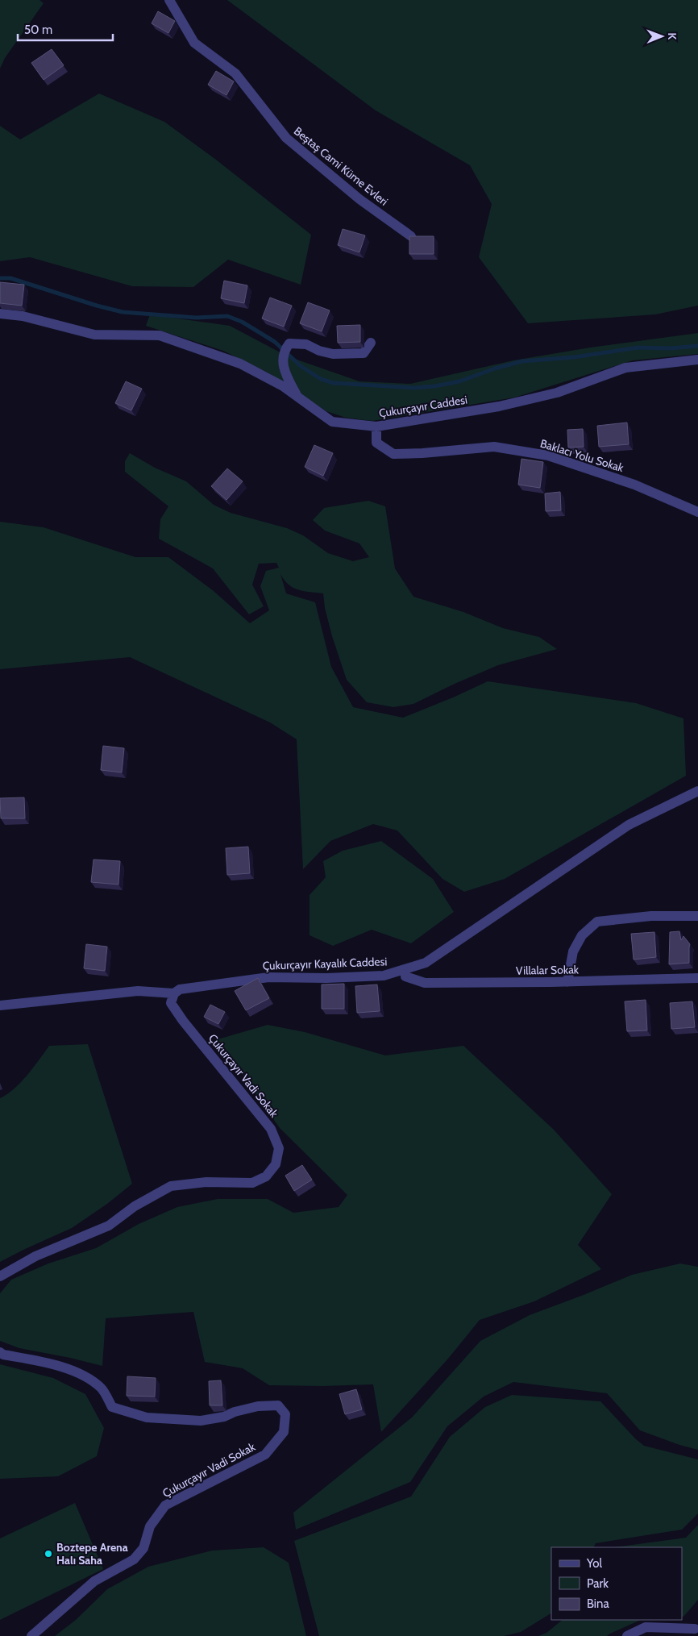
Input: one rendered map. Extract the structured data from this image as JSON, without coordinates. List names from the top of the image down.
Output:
{
  "streets": {
    "street": [
      "Beştaş Cami Küme Evleri",
      "Çukurçayır Caddesi",
      "Baklacı Yolu Sokak",
      "Çukurçayır Kayalık Caddesi",
      "Villalar Sokak",
      "Çukurçayır Vadi Sokak"
    ]
  },
  "crossings": [
    ["Çukurçayır Caddesi", "Baklacı Yolu Sokak"],
    ["Çukurçayır Kayalık Caddesi", "Villalar Sokak"],
    ["Çukurçayır Kayalık Caddesi", "Çukurçayır Vadi Sokak"]
  ],
  "places": ["Boztepe Arena Halı Saha"],
  "legend": ["Yol", "Park", "Bina"],
  "scale_bar": "50 m",
  "north": "right"
}
